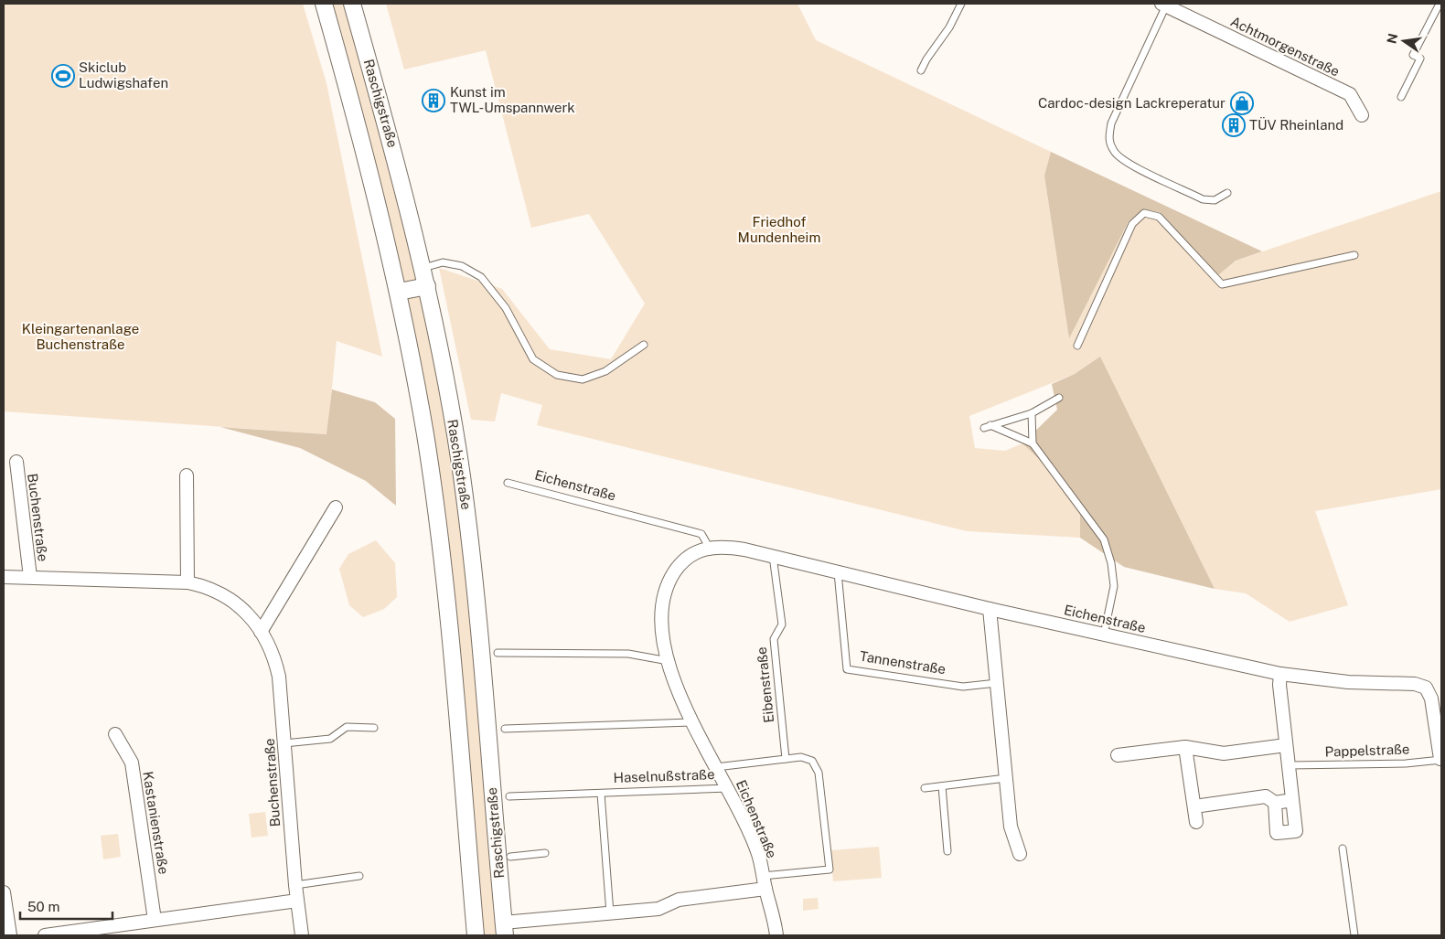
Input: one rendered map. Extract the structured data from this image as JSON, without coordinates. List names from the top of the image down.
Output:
{
  "streets": {
    "street": [
      "Achtmorgenstraße",
      "Raschigstraße",
      "Eichenstraße",
      "Buchenstraße",
      "Kastanienstraße"
    ],
    "lane": [
      "Tannenstraße",
      "Eibenstraße",
      "Pappelstraße",
      "Haselnußstraße"
    ]
  },
  "crossings": [
    ["Eichenstraße", "Tannenstraße"],
    ["Eichenstraße", "Eibenstraße"],
    ["Eichenstraße", "Pappelstraße"],
    ["Eichenstraße", "Haselnußstraße"]
  ],
  "parks": ["Friedhof Mundenheim", "Kleingartenanlage Buchenstraße"],
  "places": {
    "sports": ["Skiclub Ludwigshafen"],
    "building": ["Kunst im TWL-Umspannwerk", "TÜV Rheinland"],
    "shop": ["Cardoc-design Lackreperatur"]
  },
  "scale_bar": "50 m",
  "north": "left"
}
